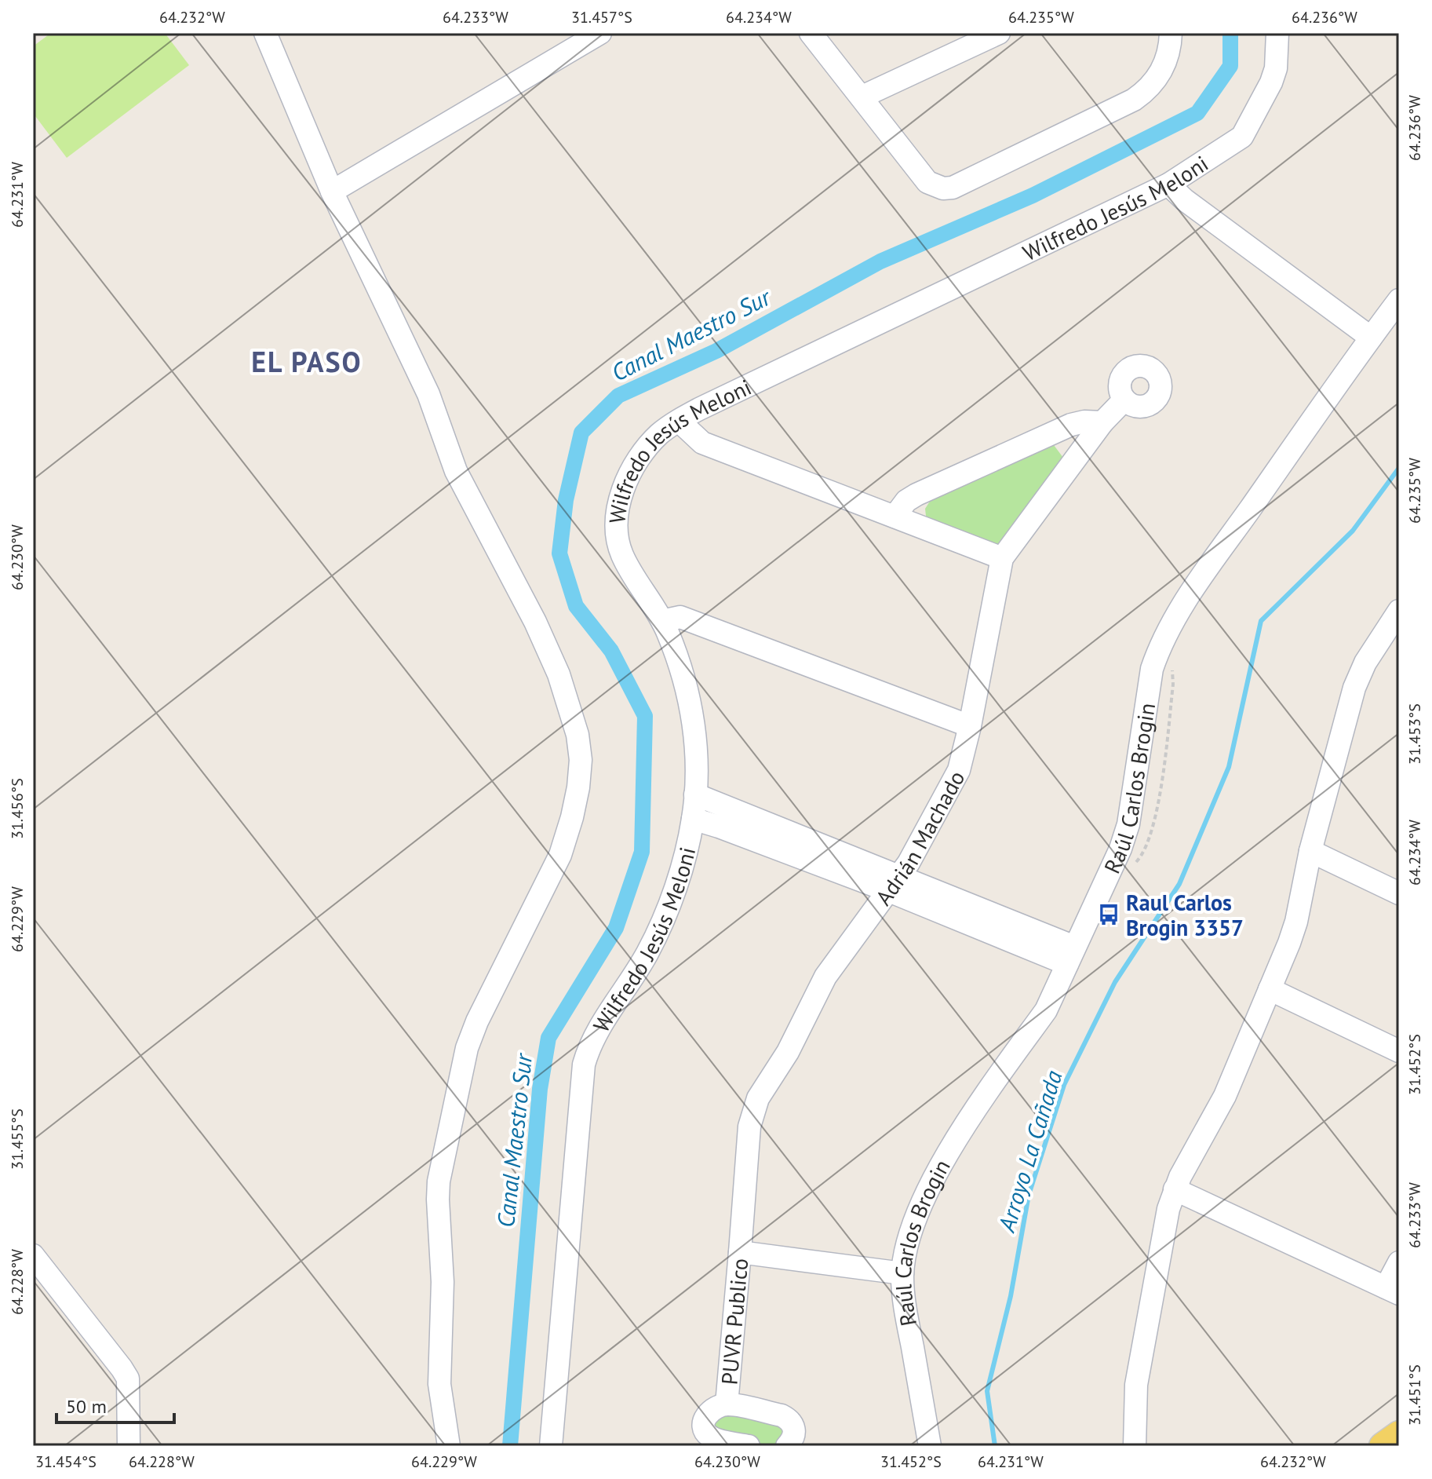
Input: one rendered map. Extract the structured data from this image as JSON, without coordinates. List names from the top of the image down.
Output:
{
  "streets": {
    "street": [
      "Wilfredo Jesús Meloni",
      "Raúl Carlos Brogin",
      "Adrián Machado",
      "PUVR Publico"
    ]
  },
  "crossings": [
    ["Raúl Carlos Brogin", "PUVR Publico"],
    ["Adrián Machado", "PUVR Publico"]
  ],
  "districts": ["EL PASO"],
  "water": ["Canal Maestro Sur", "Arroyo La Cañada"],
  "places": {
    "bus stop": ["Raul Carlos Brogin 3357"]
  },
  "scale_bar": "50 m",
  "coordinates": [
    "64.232°W",
    "64.233°W",
    "31.457°S",
    "64.234°W",
    "64.235°W",
    "64.236°W",
    "64.231°W",
    "64.230°W",
    "31.453°S",
    "31.456°S",
    "64.229°W",
    "31.452°S",
    "31.455°S",
    "64.228°W",
    "31.451°S",
    "31.454°S"
  ]
}
